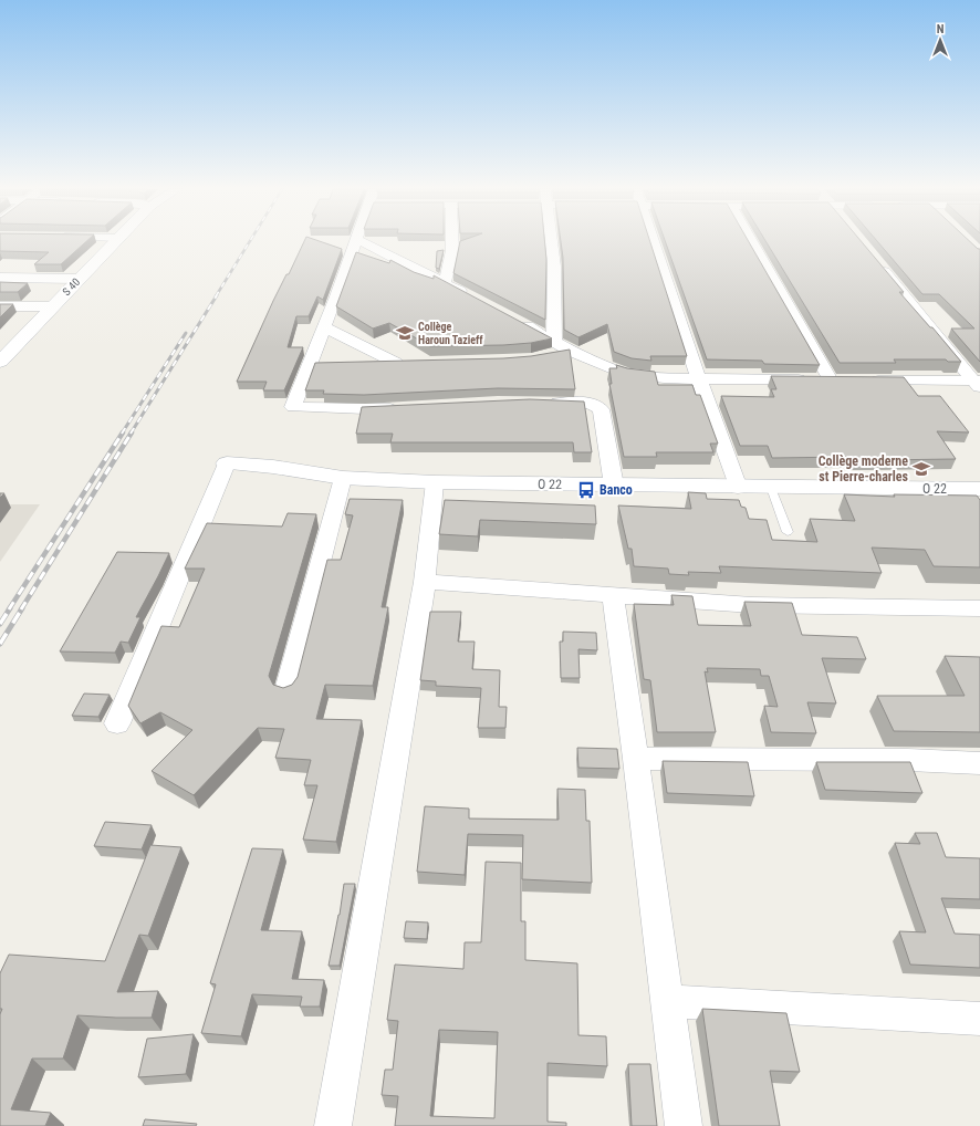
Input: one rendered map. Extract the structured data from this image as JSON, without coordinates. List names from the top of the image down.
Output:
{
  "streets": {
    "street": ["S 40", "O 22"]
  },
  "places": {
    "school or university": ["Collège Haroun Tazieff", "Collège moderne st Pierre-charles"],
    "bus stop": ["Banco"]
  },
  "north": "top"
}
